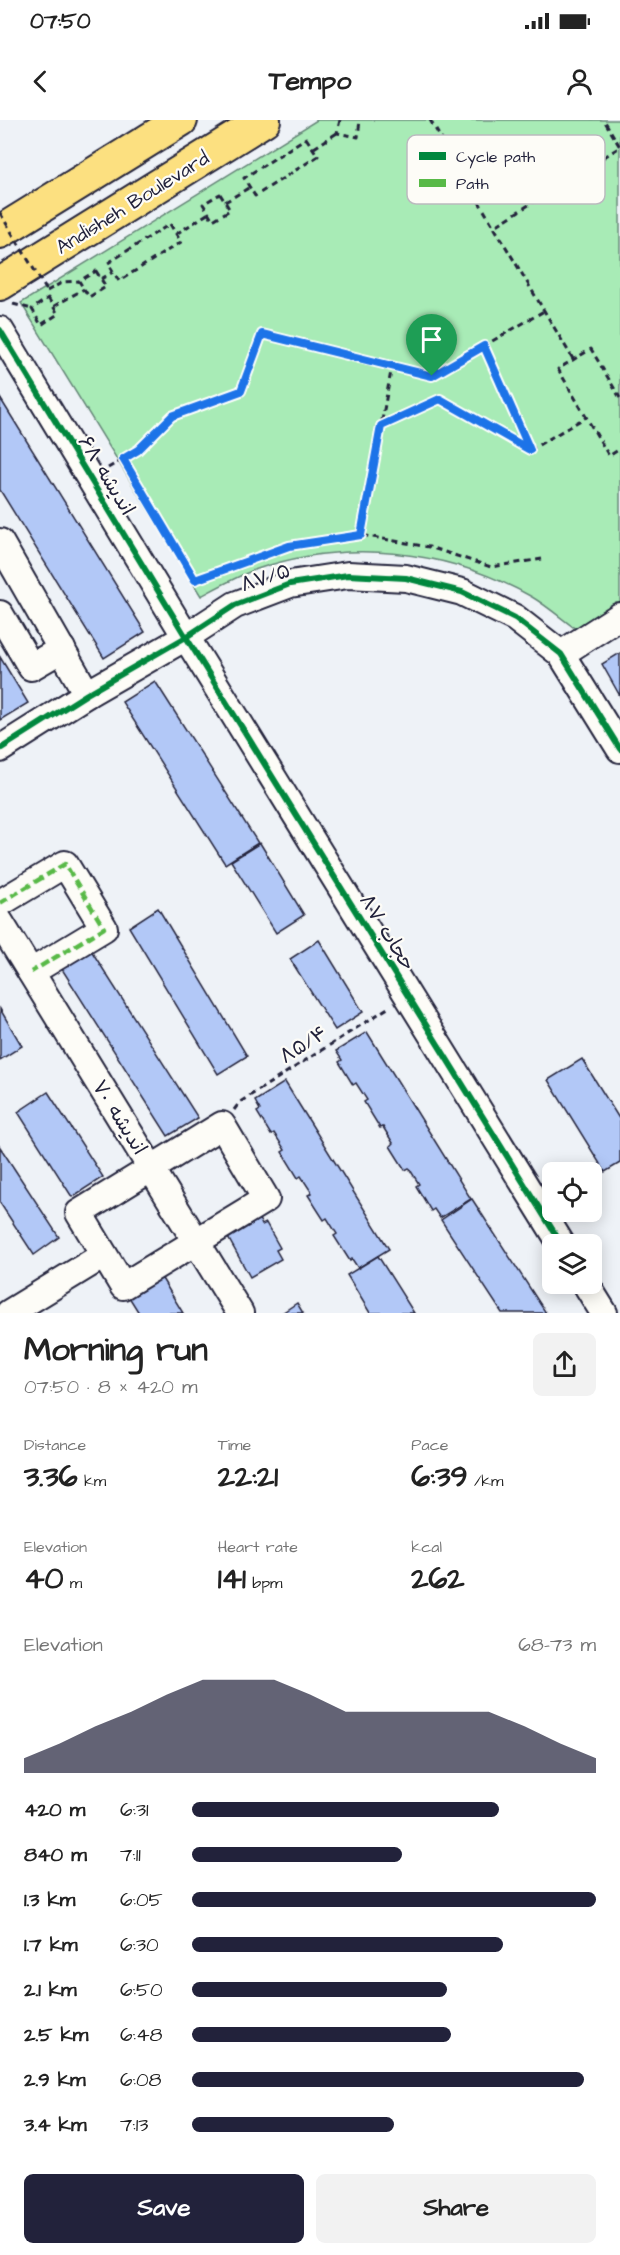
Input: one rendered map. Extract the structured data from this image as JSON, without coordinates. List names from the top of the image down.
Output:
{
  "streets": {
    "main road": ["Andisheh Boulevard"],
    "street": [
      "اندیشه ۶۸",
      "۸۷/۵",
      "حجاب ۸۷",
      "اندیشه ۷۰"
    ],
    "path": ["۸۵/۴"]
  },
  "crossings": [
    ["اندیشه ۶۸", "۸۷/۵"],
    ["اندیشه ۶۸", "حجاب ۸۷"],
    ["۸۷/۵", "حجاب ۸۷"],
    ["حجاب ۸۷", "۸۵/۴"]
  ],
  "legend": ["Cycle path", "Path"],
  "page": {
    "status": "07:50",
    "header": "Tempo",
    "heading": ["Morning run", "07:50 · 8 × 420 m"],
    "stats": [
      ["Distance", "3.36 km"],
      ["Time", "22:21"],
      ["Pace", "6:39 /km"],
      ["Elevation", "40 m"],
      ["Heart rate", "141 bpm"],
      ["kcal", "262"]
    ],
    "chart": ["Elevation", "68–73 m"],
    "list": [
      {
        "name": "420 m",
        "note": "6:31"
      },
      {
        "name": "840 m",
        "note": "7:11"
      },
      {
        "name": "1.3 km",
        "note": "6:05"
      },
      {
        "name": "1.7 km",
        "note": "6:30"
      },
      {
        "name": "2.1 km",
        "note": "6:50"
      },
      {
        "name": "2.5 km",
        "note": "6:48"
      },
      {
        "name": "2.9 km",
        "note": "6:08"
      },
      {
        "name": "3.4 km",
        "note": "7:13"
      }
    ],
    "buttons": ["Save", "Share"]
  }
}
